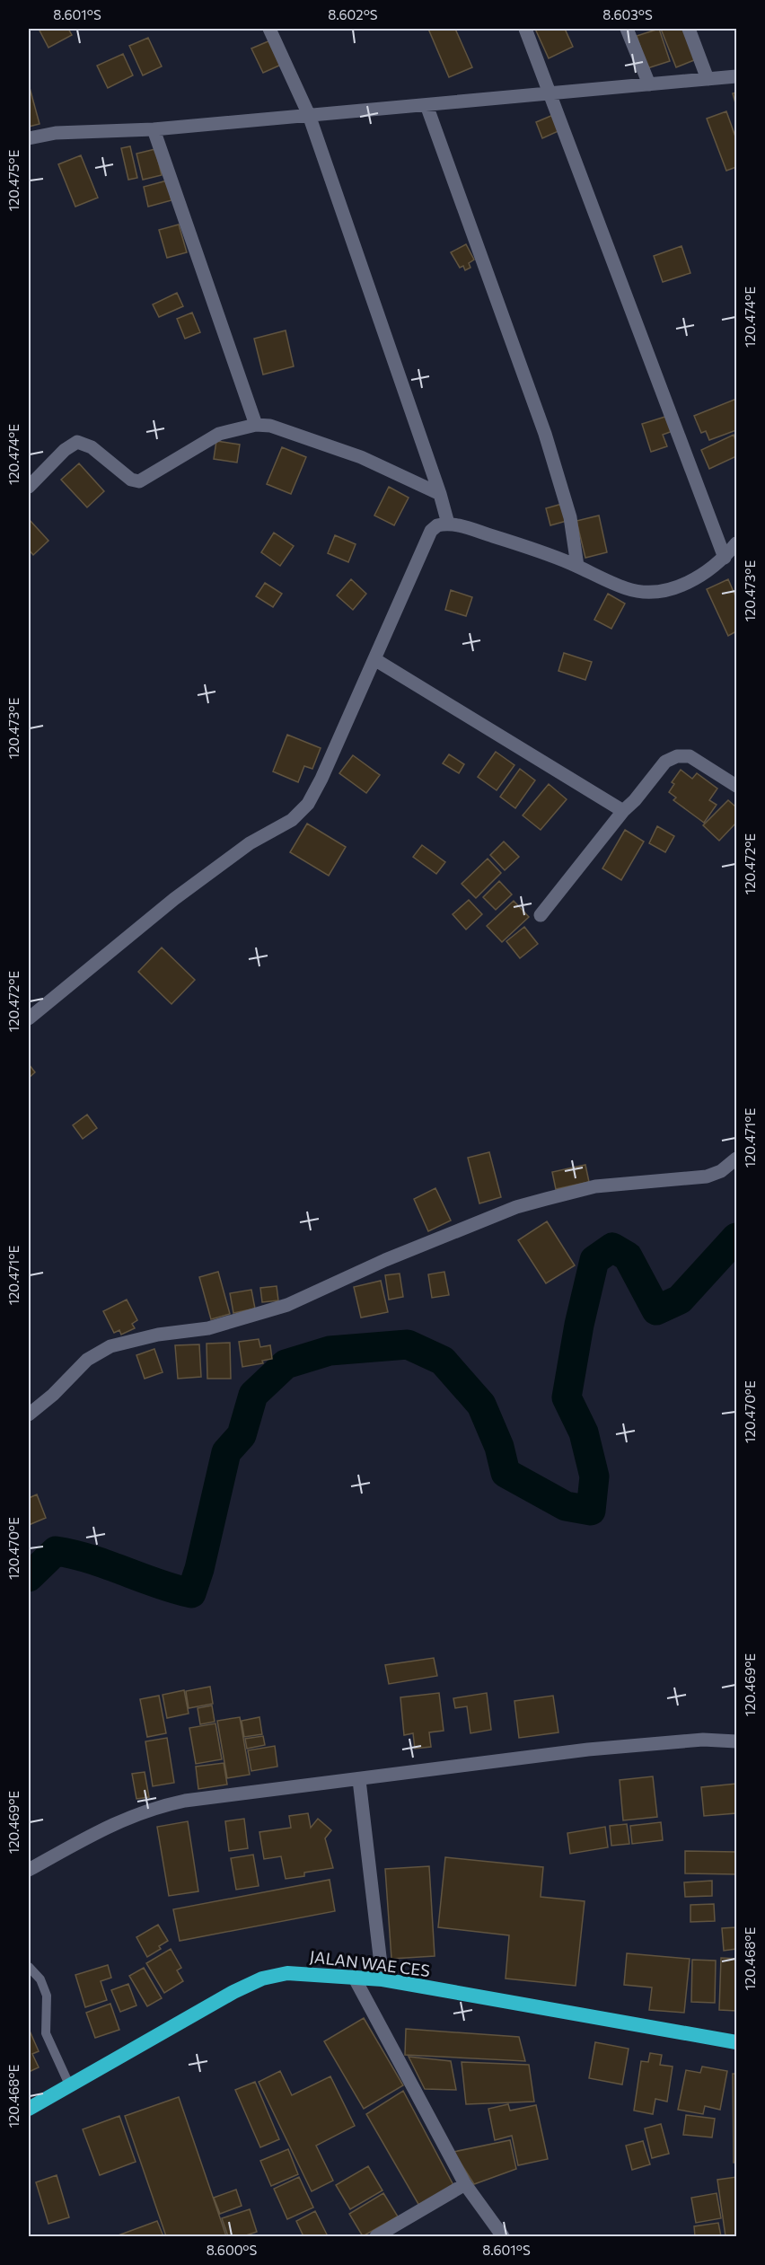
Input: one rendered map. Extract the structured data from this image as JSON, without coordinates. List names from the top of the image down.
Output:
{
  "streets": {
    "highway": ["JALAN WAE CES"]
  },
  "coordinates": [
    "8.601°S",
    "8.602°S",
    "8.603°S",
    "120.475°E",
    "120.474°E",
    "120.473°E",
    "120.472°E",
    "120.471°E",
    "120.470°E",
    "120.469°E",
    "120.468°E",
    "8.600°S"
  ]
}
